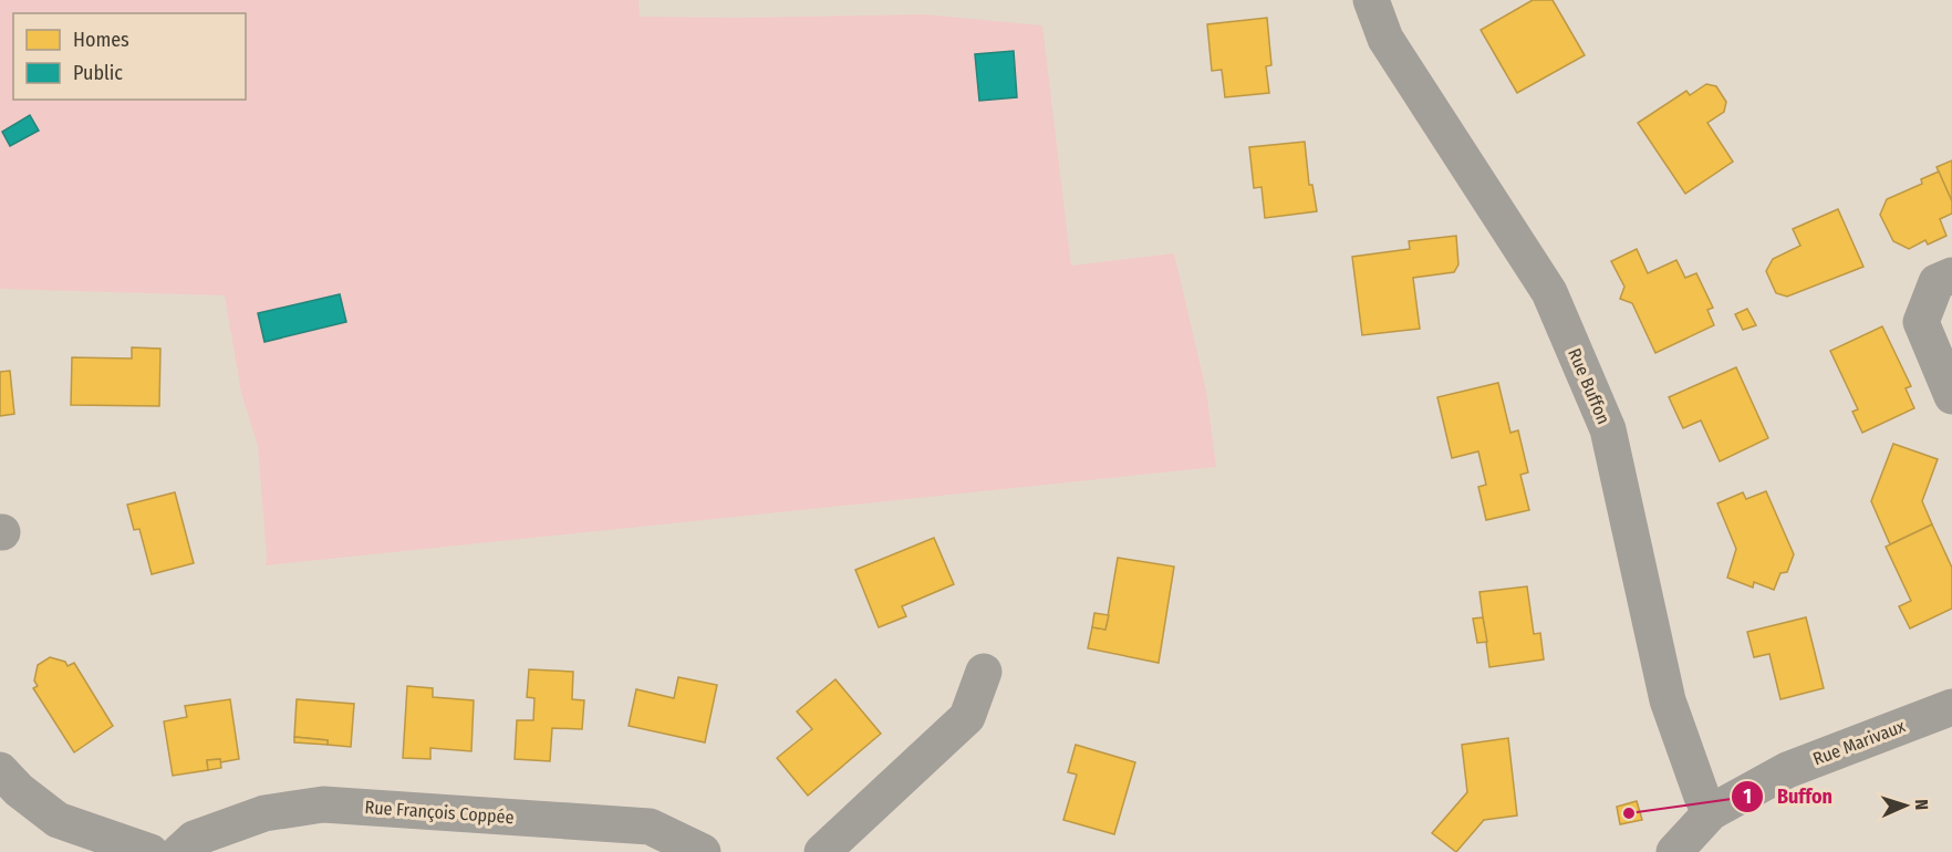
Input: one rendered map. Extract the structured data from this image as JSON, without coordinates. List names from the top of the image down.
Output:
{
  "streets": {
    "street": ["Rue Buffon", "Rue Marivaux", "Rue François Coppée"]
  },
  "crossings": [
    ["Rue Buffon", "Rue Marivaux"]
  ],
  "places": ["Buffon"],
  "legend": ["Homes", "Public"],
  "north": "right"
}
